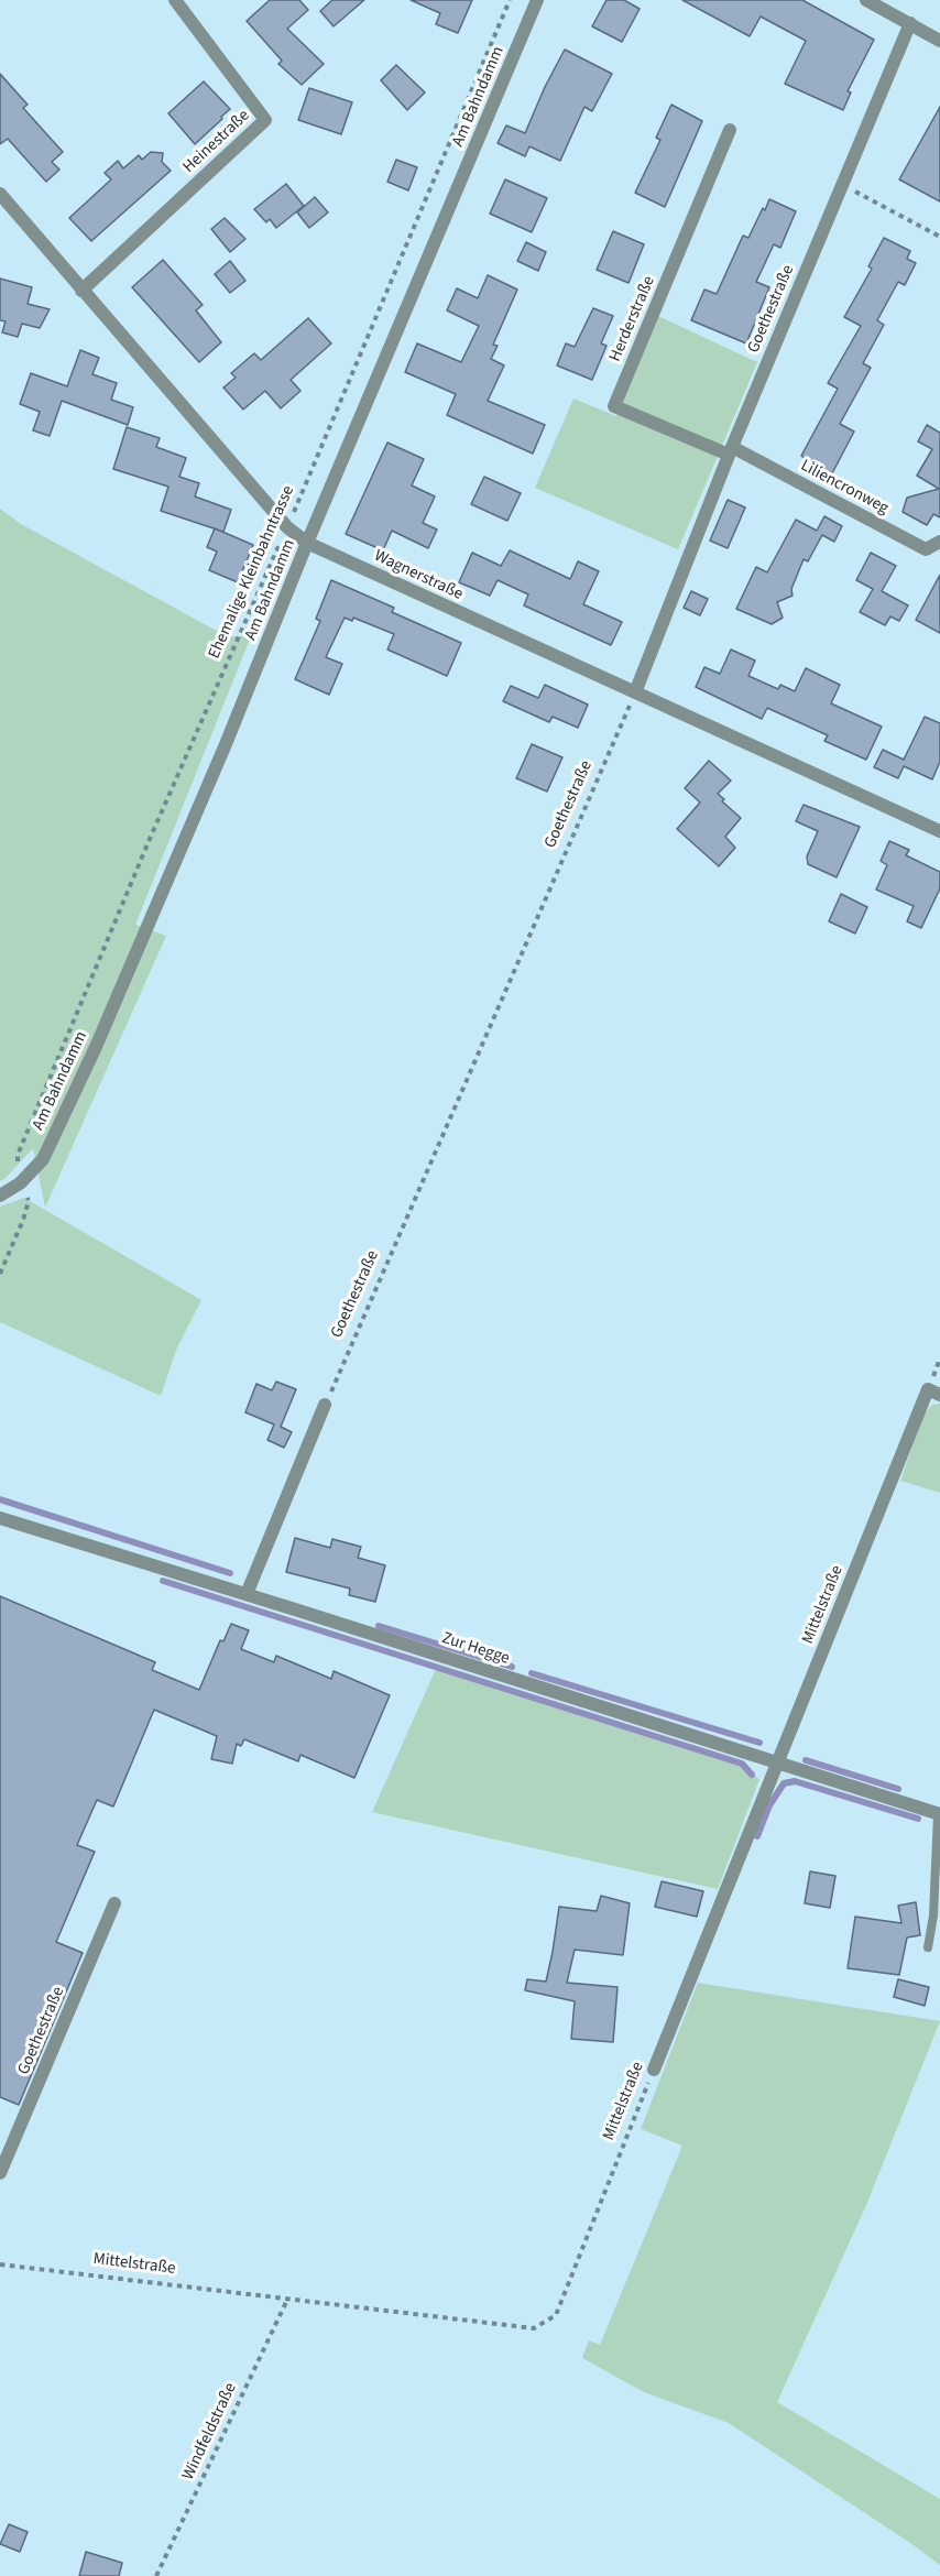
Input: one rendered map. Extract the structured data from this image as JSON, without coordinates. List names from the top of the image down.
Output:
{
  "streets": {
    "street": [
      "Am Bahndamm",
      "Heinestraße",
      "Goethestraße",
      "Herderstraße",
      "Liliencronweg",
      "Wagnerstraße",
      "Mittelstraße",
      "Zur Hegge"
    ],
    "path": ["Ehemalige Kleinbahntrasse", "Windfeldstraße"]
  },
  "crossings": [
    ["Am Bahndamm", "Wagnerstraße"],
    ["Heinestraße", "Wagnerstraße"],
    ["Goethestraße", "Herderstraße"],
    ["Goethestraße", "Liliencronweg"],
    ["Goethestraße", "Wagnerstraße"],
    ["Herderstraße", "Liliencronweg"],
    ["Ehemalige Kleinbahntrasse", "Wagnerstraße"],
    ["Mittelstraße", "Zur Hegge"],
    ["Mittelstraße", "Windfeldstraße"]
  ]
}
